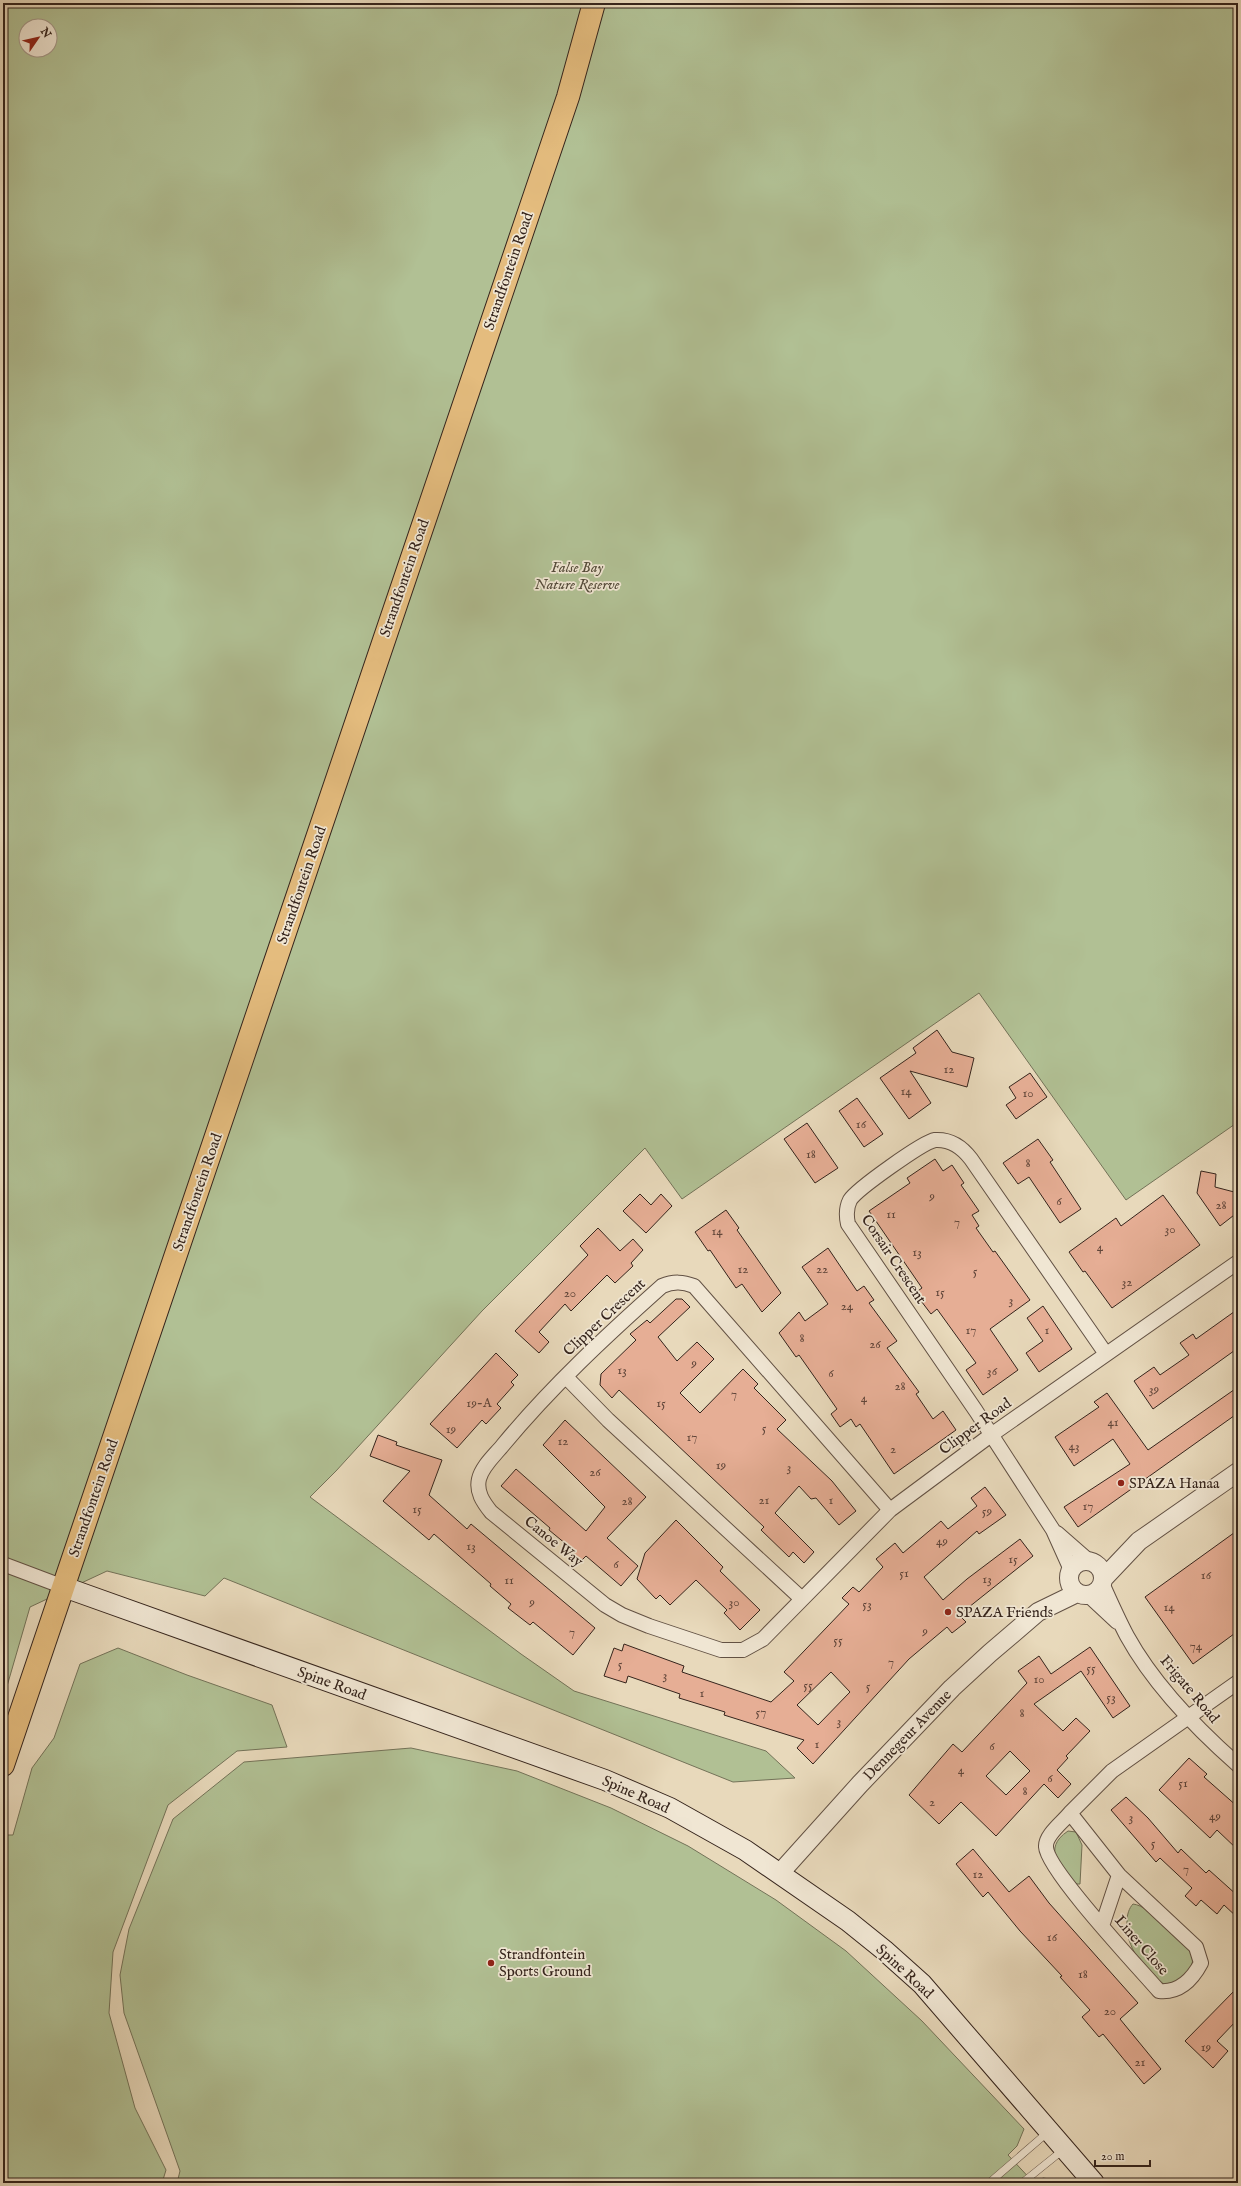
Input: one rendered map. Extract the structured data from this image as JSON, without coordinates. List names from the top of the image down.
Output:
{
  "streets": {
    "main road": ["Strandfontein Road", "Spine Road"],
    "street": [
      "Corsair Crescent",
      "Clipper Crescent",
      "Clipper Road",
      "Canoe Way",
      "Frigate Road",
      "Dennegeur Avenue",
      "Liner Close"
    ]
  },
  "crossings": [
    ["Strandfontein Road", "Spine Road"],
    ["Corsair Crescent", "Clipper Road"],
    ["Corsair Crescent", "Frigate Road"],
    ["Clipper Crescent", "Clipper Road"],
    ["Clipper Crescent", "Canoe Way"],
    ["Clipper Road", "Canoe Way"],
    ["Clipper Road", "Frigate Road"],
    ["Spine Road", "Dennegeur Avenue"],
    ["Frigate Road", "Dennegeur Avenue"],
    ["Frigate Road", "Liner Close"]
  ],
  "parks": ["False Bay Nature Reserve"],
  "places": ["SPAZA Hanaa", "SPAZA Friends", "Strandfontein Sports Ground"],
  "house_numbers": [
    "12",
    "14",
    "10",
    "16",
    "18",
    "8",
    "9",
    "6",
    "28",
    "11",
    "7",
    "30",
    "14",
    "4",
    "13",
    "12",
    "22",
    "5",
    "32",
    "15",
    "20",
    "3",
    "24",
    "17",
    "1",
    "8",
    "26",
    "9",
    "13",
    "36",
    "6",
    "28",
    "39",
    "7",
    "4",
    "19-A",
    "15",
    "41",
    "5",
    "19",
    "17",
    "12",
    "43",
    "2",
    "19",
    "3",
    "26",
    "21",
    "1",
    "28",
    "17",
    "15",
    "59",
    "49",
    "13",
    "15",
    "6",
    "51",
    "16",
    "13",
    "11",
    "9",
    "30",
    "53",
    "14",
    "9",
    "7",
    "55",
    "74",
    "7",
    "5",
    "55",
    "3",
    "10",
    "55",
    "5",
    "1",
    "53",
    "57",
    "8",
    "3",
    "1",
    "6",
    "4",
    "6",
    "51",
    "8",
    "2",
    "49",
    "3",
    "5",
    "7",
    "12",
    "16",
    "18",
    "20",
    "19",
    "21"
  ],
  "scale_bar": "20 m",
  "north": "top right"
}
